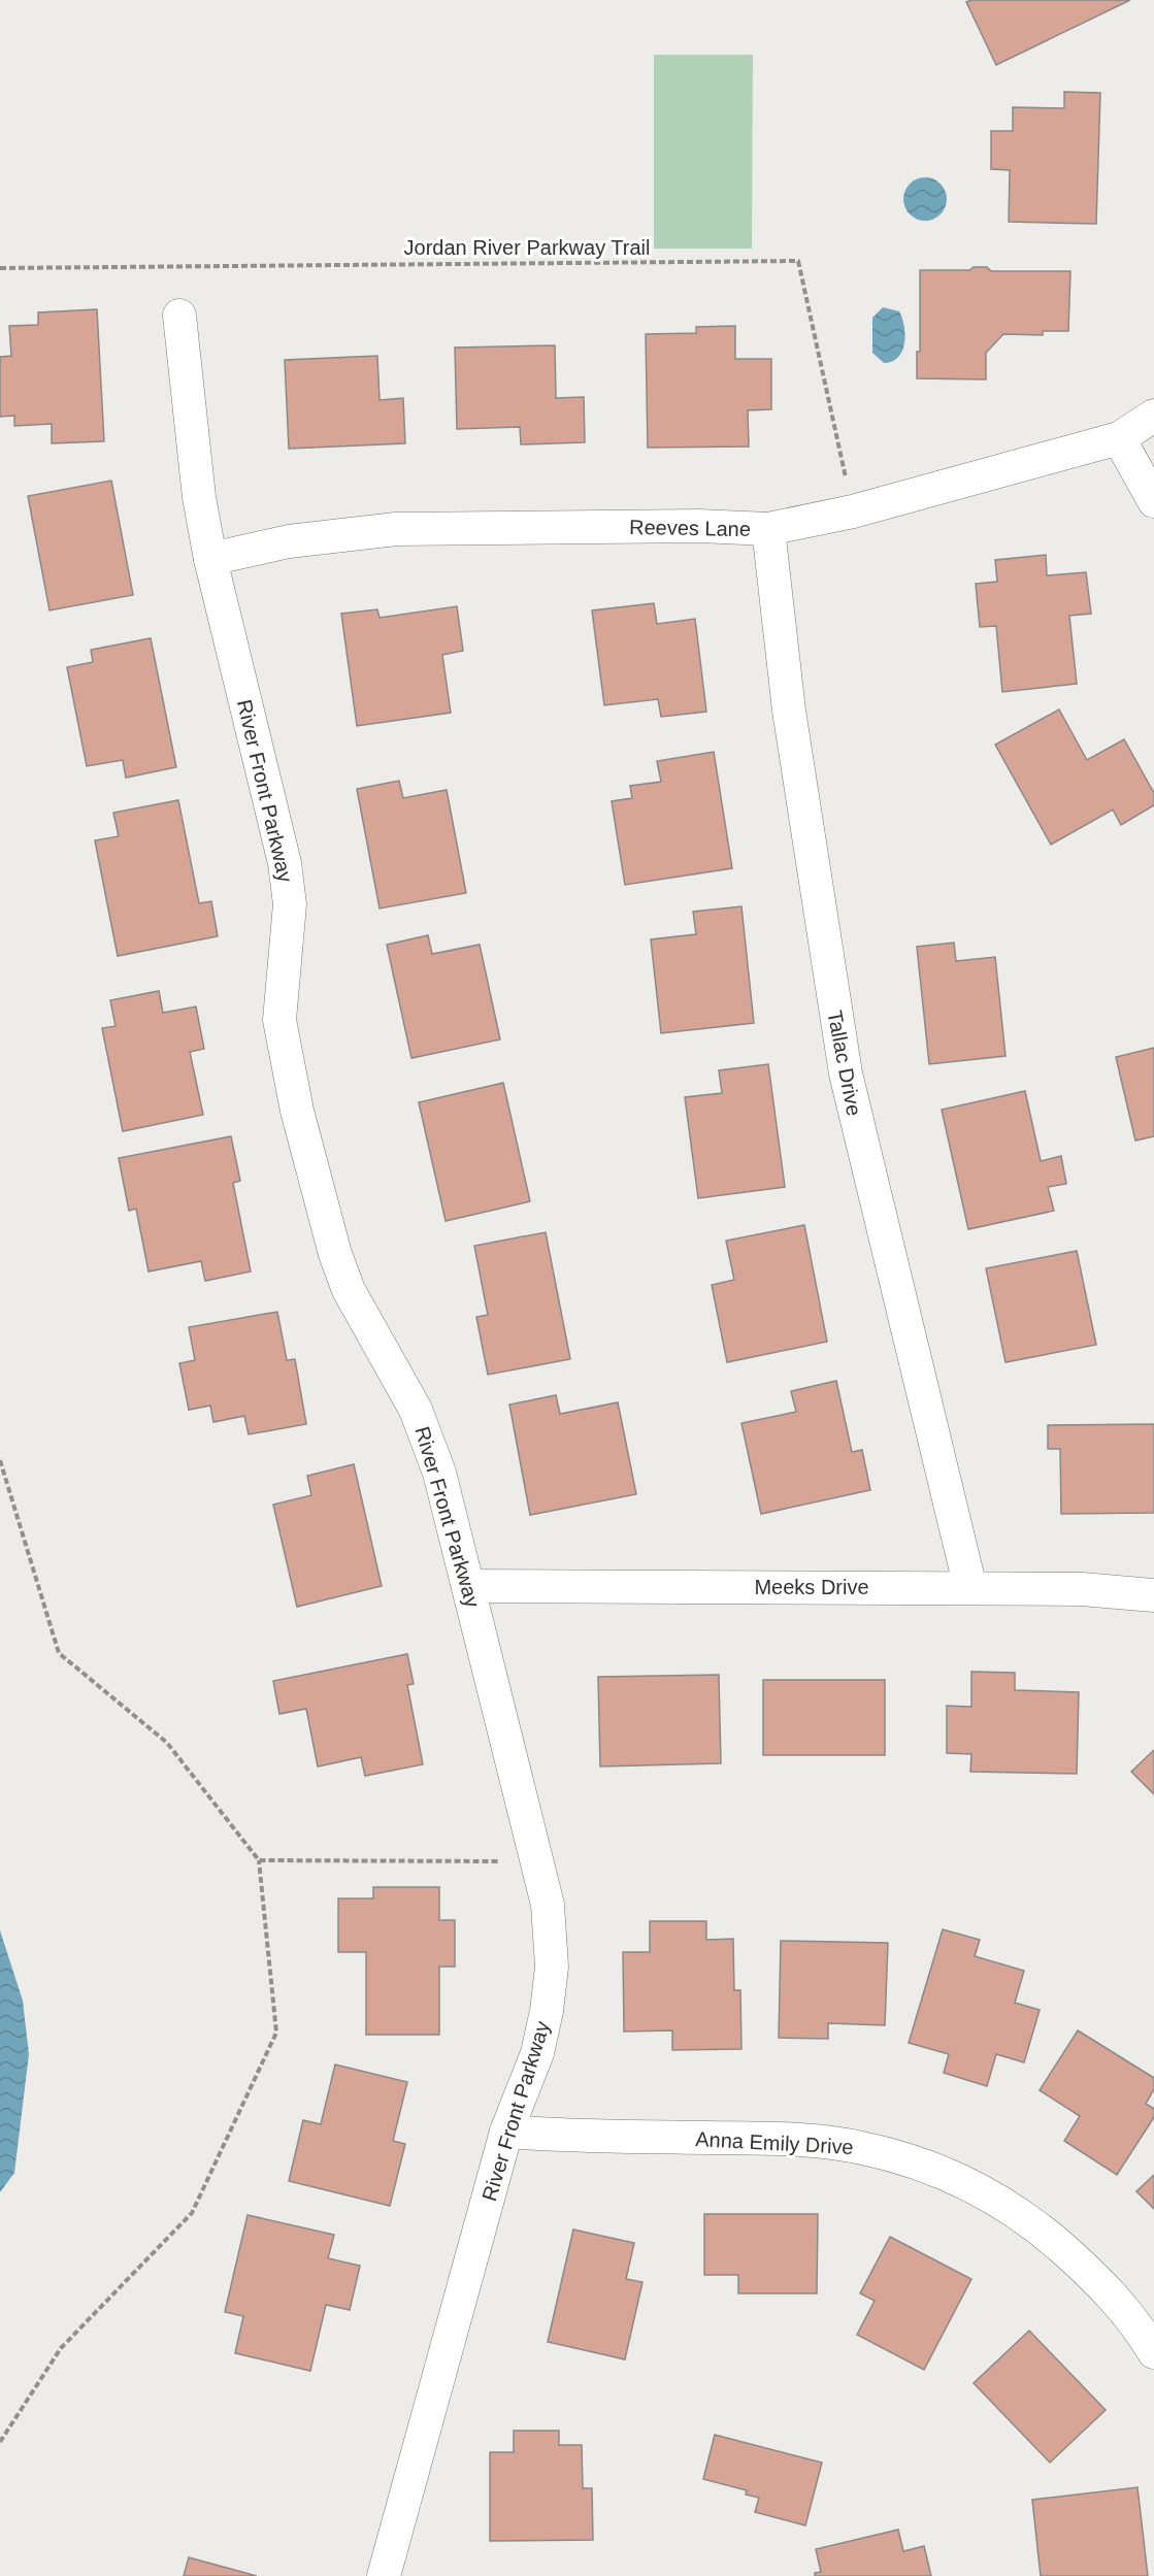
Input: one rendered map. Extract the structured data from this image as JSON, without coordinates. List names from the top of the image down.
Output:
{
  "streets": {
    "street": [
      "Reeves Lane",
      "River Front Parkway",
      "Tallac Drive",
      "Meeks Drive",
      "Anna Emily Drive"
    ],
    "path": ["Jordan River Parkway Trail"]
  },
  "crossings": [
    ["Jordan River Parkway Trail", "Reeves Lane"],
    ["Reeves Lane", "River Front Parkway"],
    ["Reeves Lane", "Tallac Drive"],
    ["River Front Parkway", "Meeks Drive"],
    ["River Front Parkway", "Anna Emily Drive"],
    ["Tallac Drive", "Meeks Drive"]
  ]
}
